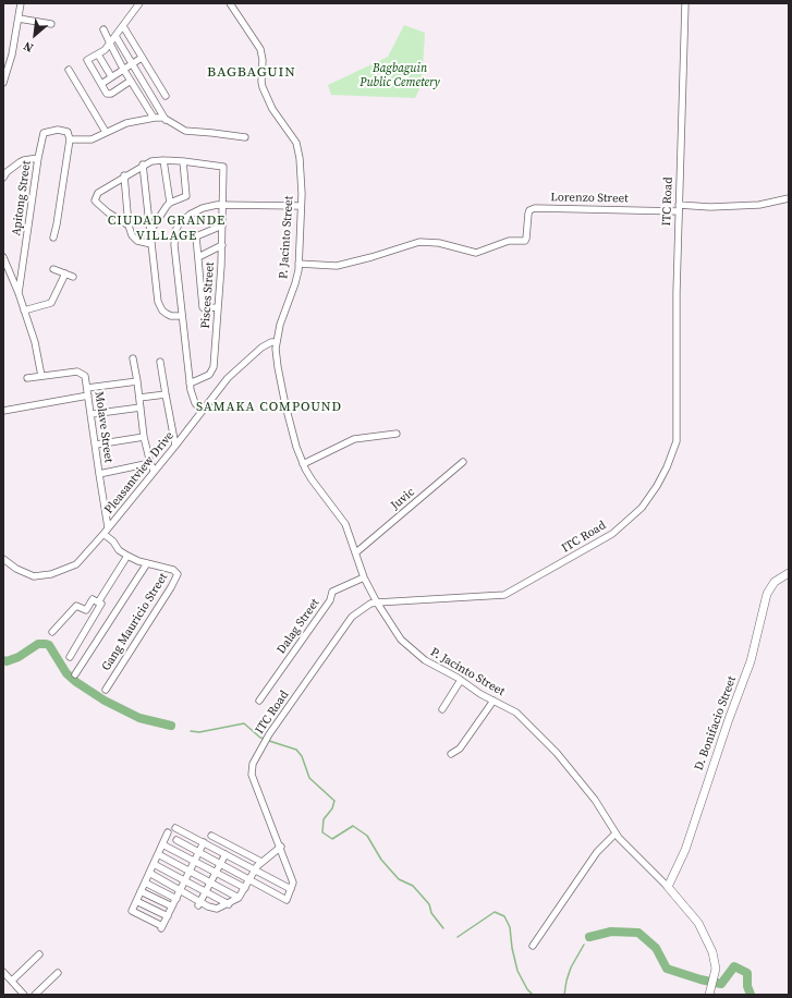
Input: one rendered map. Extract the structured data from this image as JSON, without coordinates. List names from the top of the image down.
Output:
{
  "streets": {
    "main road": ["D. Bonifacio Street"],
    "street": [
      "Apitong Street",
      "Lorenzo Street",
      "ITC Road",
      "P. Jacinto Street",
      "Pisces Street",
      "Molave Street",
      "Pleasantview Drive",
      "Juvic",
      "Gang Mauricio Street",
      "Dalag Street"
    ]
  },
  "crossings": [
    ["Lorenzo Street", "ITC Road"],
    ["Lorenzo Street", "P. Jacinto Street"],
    ["ITC Road", "P. Jacinto Street"],
    ["P. Jacinto Street", "Pleasantview Drive"],
    ["P. Jacinto Street", "Juvic"],
    ["P. Jacinto Street", "Dalag Street"],
    ["P. Jacinto Street", "D. Bonifacio Street"],
    ["Molave Street", "Pleasantview Drive"],
    ["Pleasantview Drive", "Gang Mauricio Street"]
  ],
  "districts": ["BAGBAGUIN", "CIUDAD GRANDE VILLAGE", "SAMAKA COMPOUND"],
  "parks": ["Bagbaguin Public Cemetery"],
  "north": "bottom left"
}
